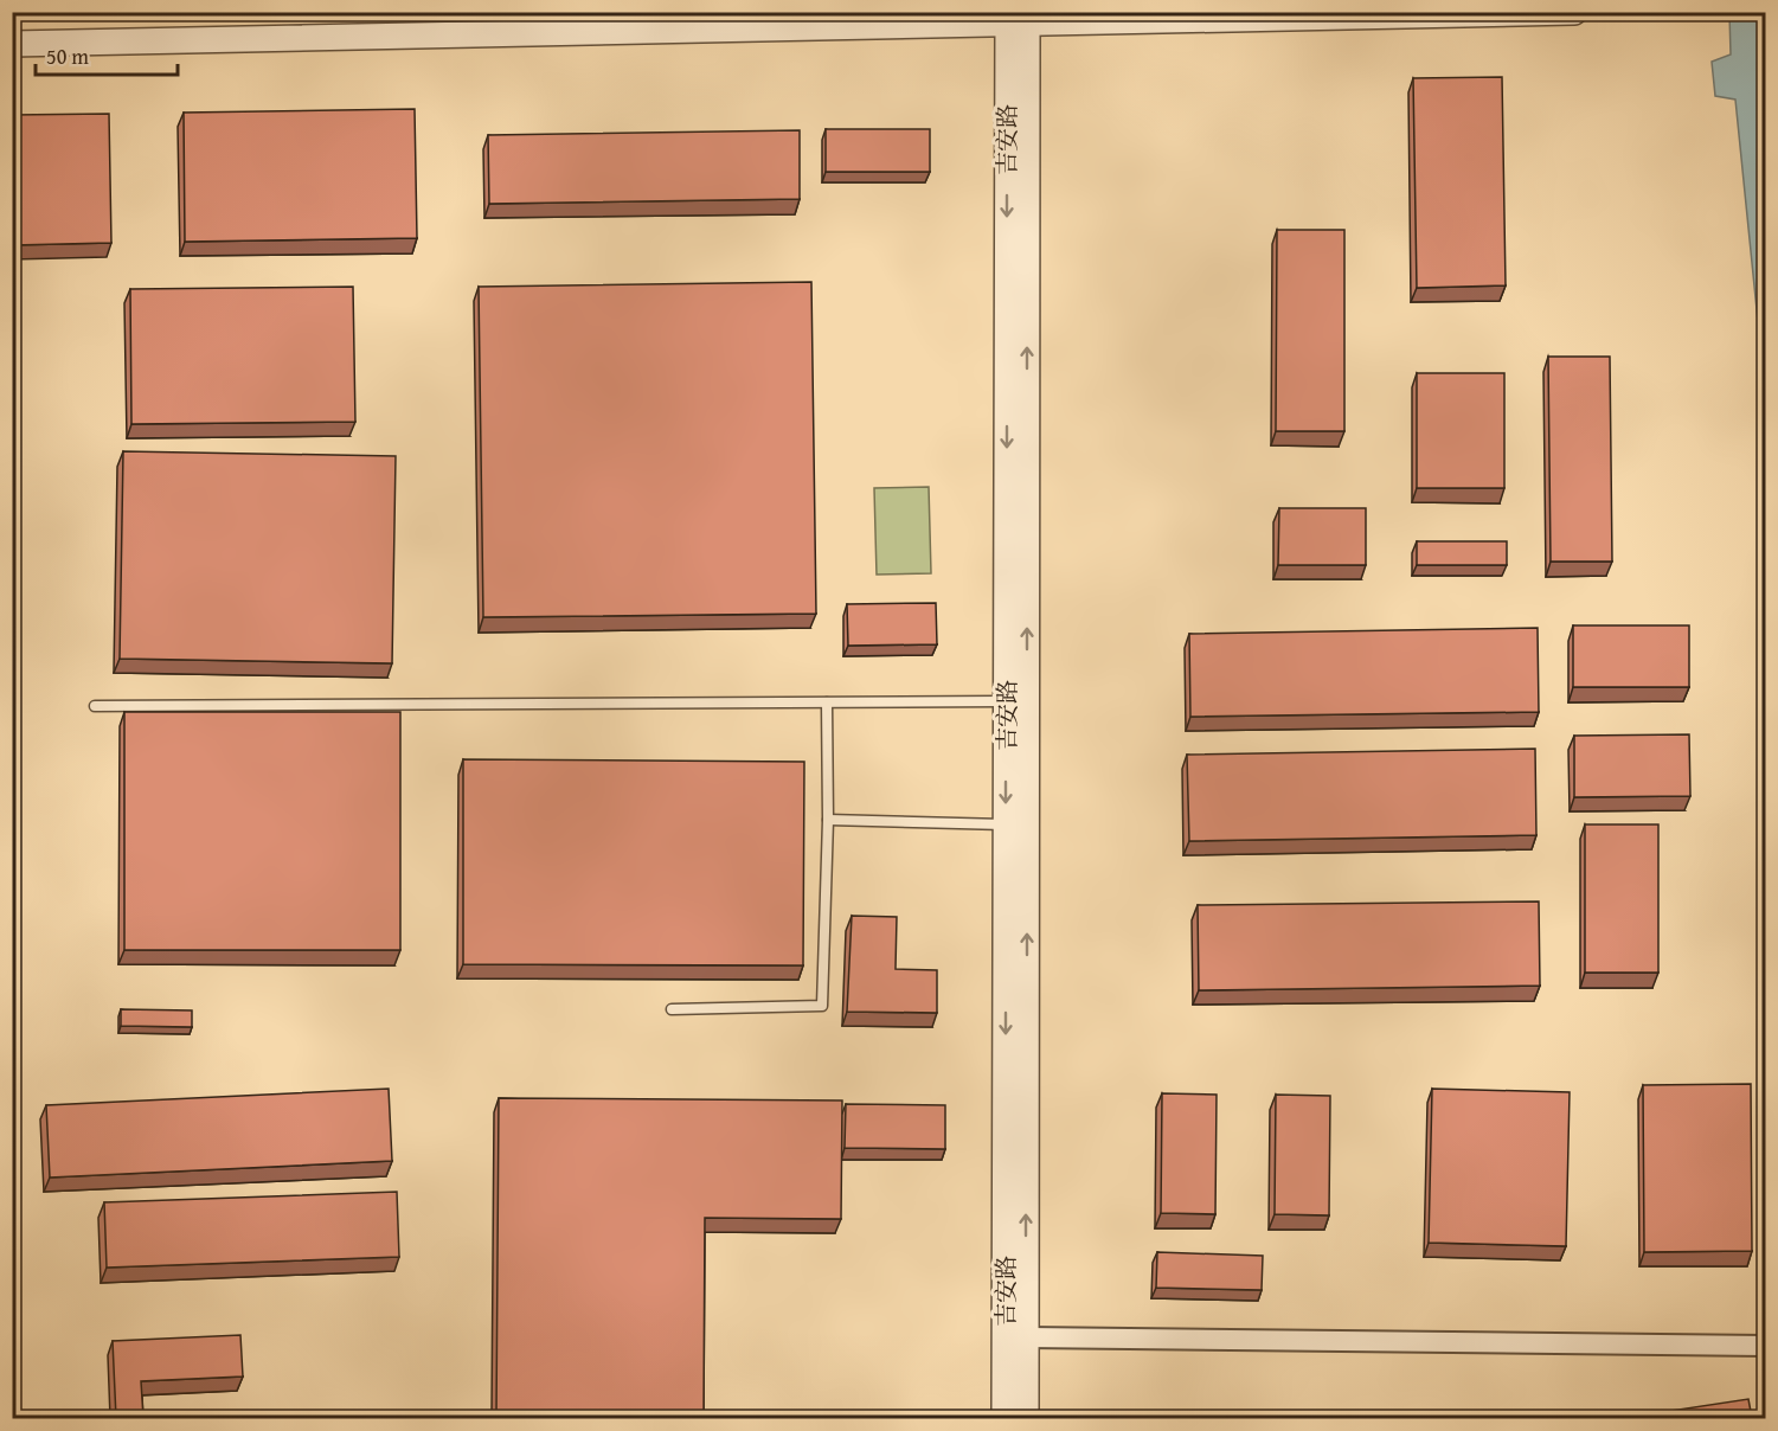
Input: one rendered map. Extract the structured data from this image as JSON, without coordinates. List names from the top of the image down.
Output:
{
  "streets": {
    "street": ["吉安路"]
  },
  "scale_bar": "50 m"
}
